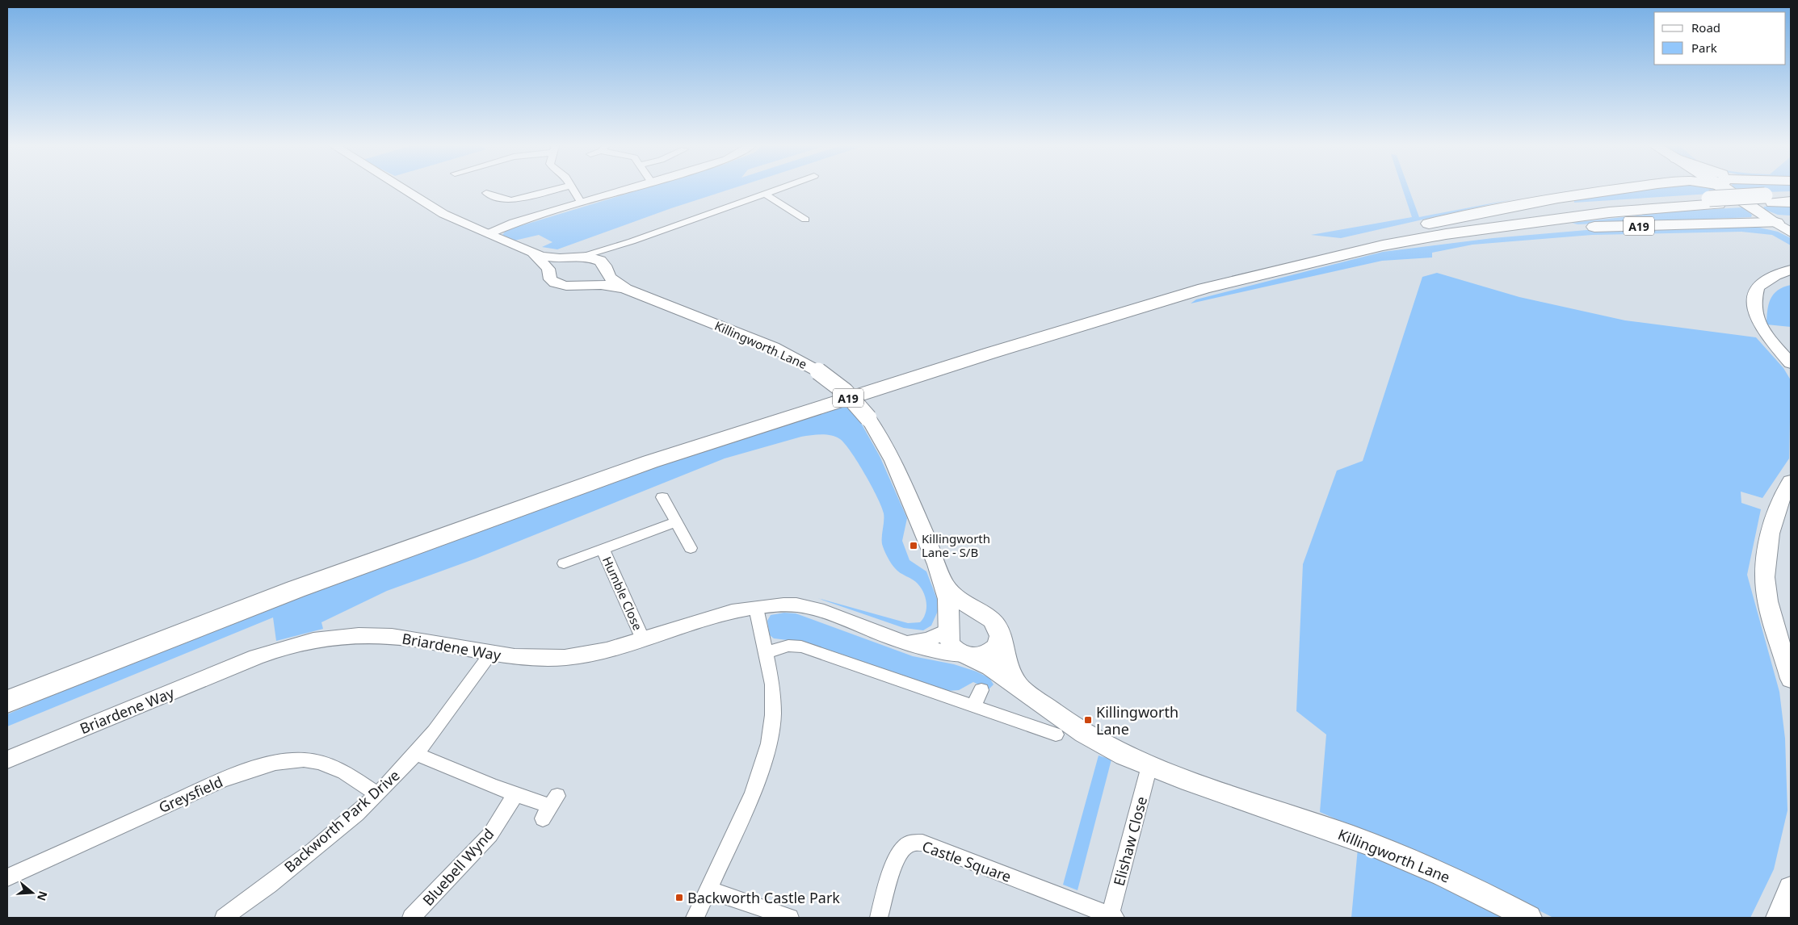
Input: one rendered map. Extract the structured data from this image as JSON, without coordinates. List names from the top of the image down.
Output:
{
  "streets": {
    "highway": ["A19"],
    "main road": ["Killingworth Lane"],
    "street": [
      "Humble Close",
      "Briardene Way",
      "Greysfield",
      "Backworth Park Drive",
      "Elishaw Close",
      "Castle Square",
      "Bluebell Wynd"
    ]
  },
  "crossings": [
    ["Killingworth Lane", "Elishaw Close"],
    ["Humble Close", "Briardene Way"],
    ["Briardene Way", "Backworth Park Drive"],
    ["Greysfield", "Backworth Park Drive"],
    ["Elishaw Close", "Castle Square"]
  ],
  "places": {
    "transit": ["Killingworth Lane - S/B", "Killingworth Lane", "Backworth Castle Park"]
  },
  "legend": ["Road", "Park"],
  "north": "right"
}
